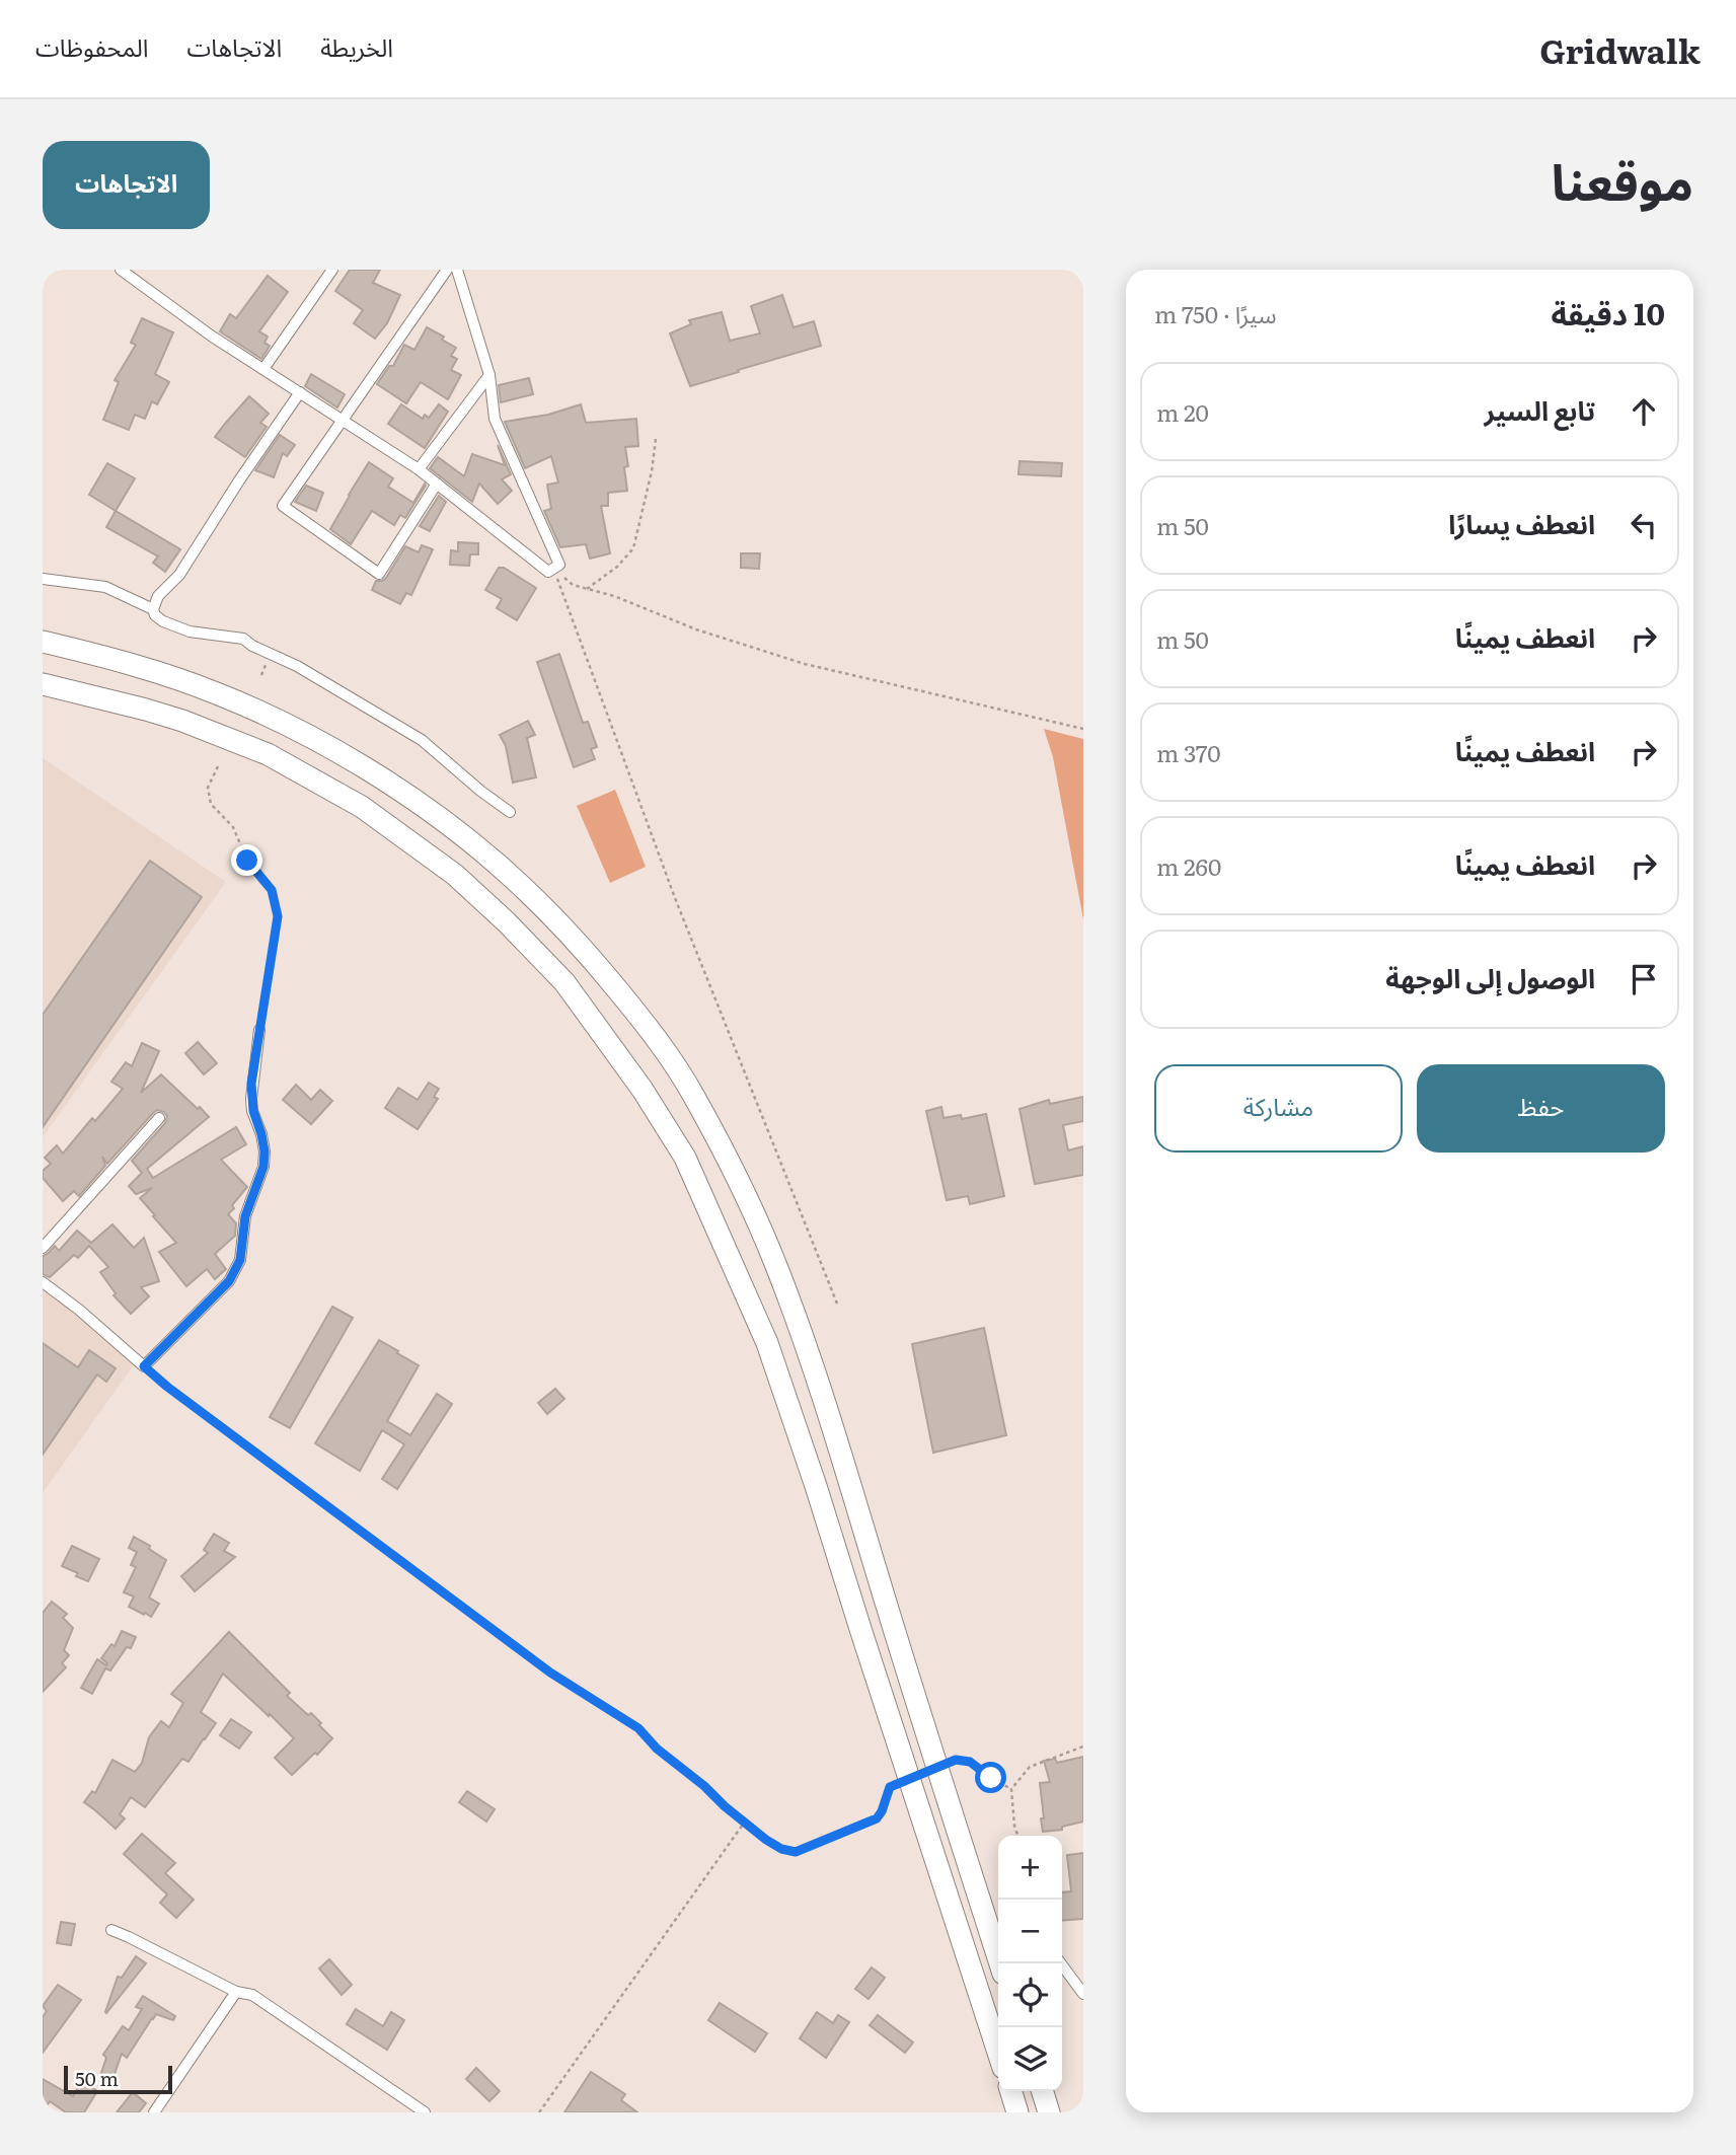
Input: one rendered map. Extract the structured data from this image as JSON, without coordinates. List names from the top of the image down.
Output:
{
  "scale_bar": "50 m",
  "page": {
    "header": "Gridwalk",
    "nav": ["الخريطة", "الاتجاهات", "المحفوظات"],
    "title": "موقعنا",
    "buttons": [
      "الاتجاهات",
      ["حفظ", "مشاركة"]
    ],
    "heading": ["10 دقيقة", "سيرًا · 750 m"],
    "list": [
      ["تابع السير", "20 m"],
      ["انعطف يسارًا", "50 m"],
      ["انعطف يمينًا", "50 m"],
      ["انعطف يمينًا", "370 m"],
      ["انعطف يمينًا", "260 m"],
      "الوصول إلى الوجهة"
    ],
    "map_buttons": ["+", "−"],
    "scale": "50 m"
  }
}
